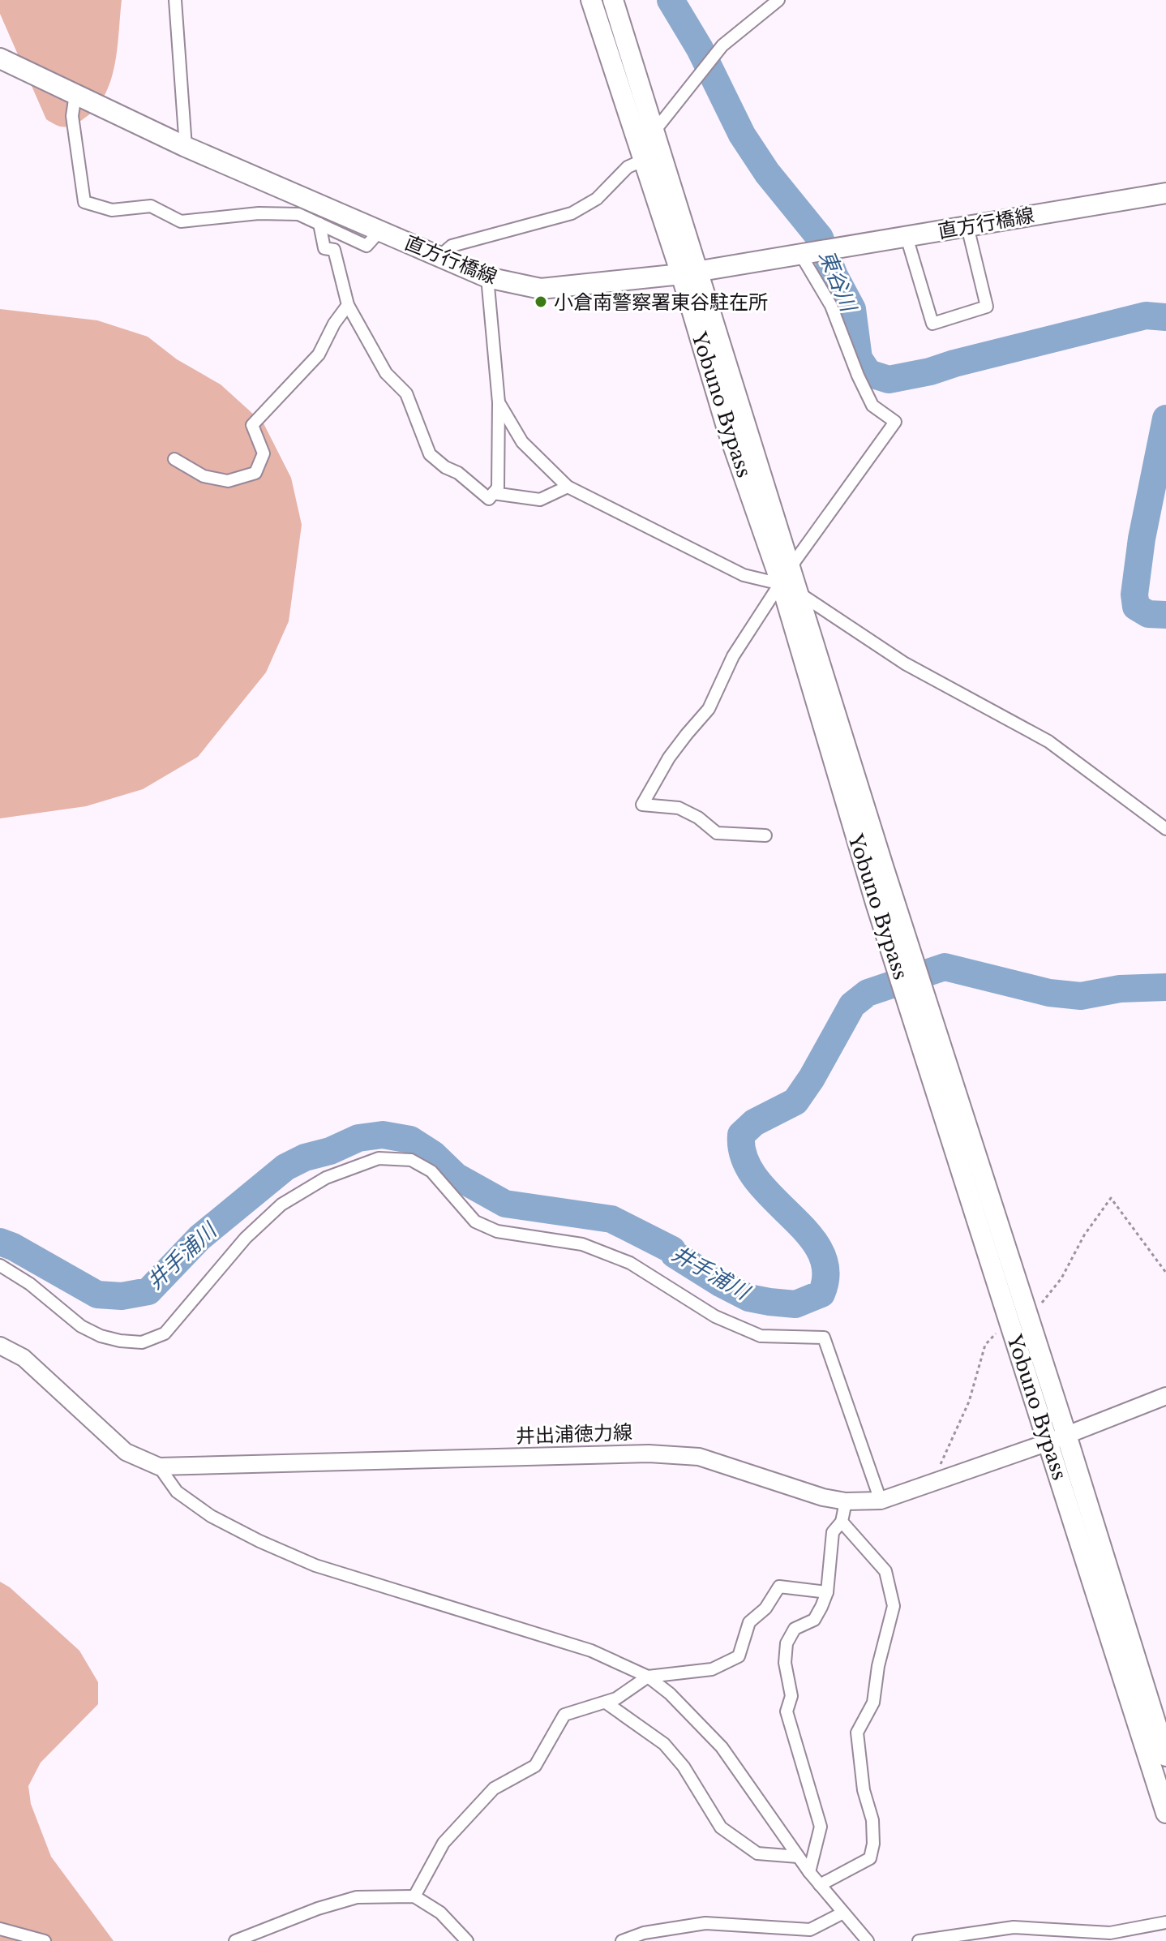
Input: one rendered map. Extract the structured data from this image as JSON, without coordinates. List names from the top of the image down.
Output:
{
  "streets": {
    "main road": ["直方行橋線", "Yobuno Bypass", "井出浦徳力線"]
  },
  "crossings": [
    ["直方行橋線", "Yobuno Bypass"],
    ["Yobuno Bypass", "井出浦徳力線"]
  ],
  "water": ["東谷川", "井手浦川"],
  "places": ["小倉南警察署東谷駐在所"]
}
